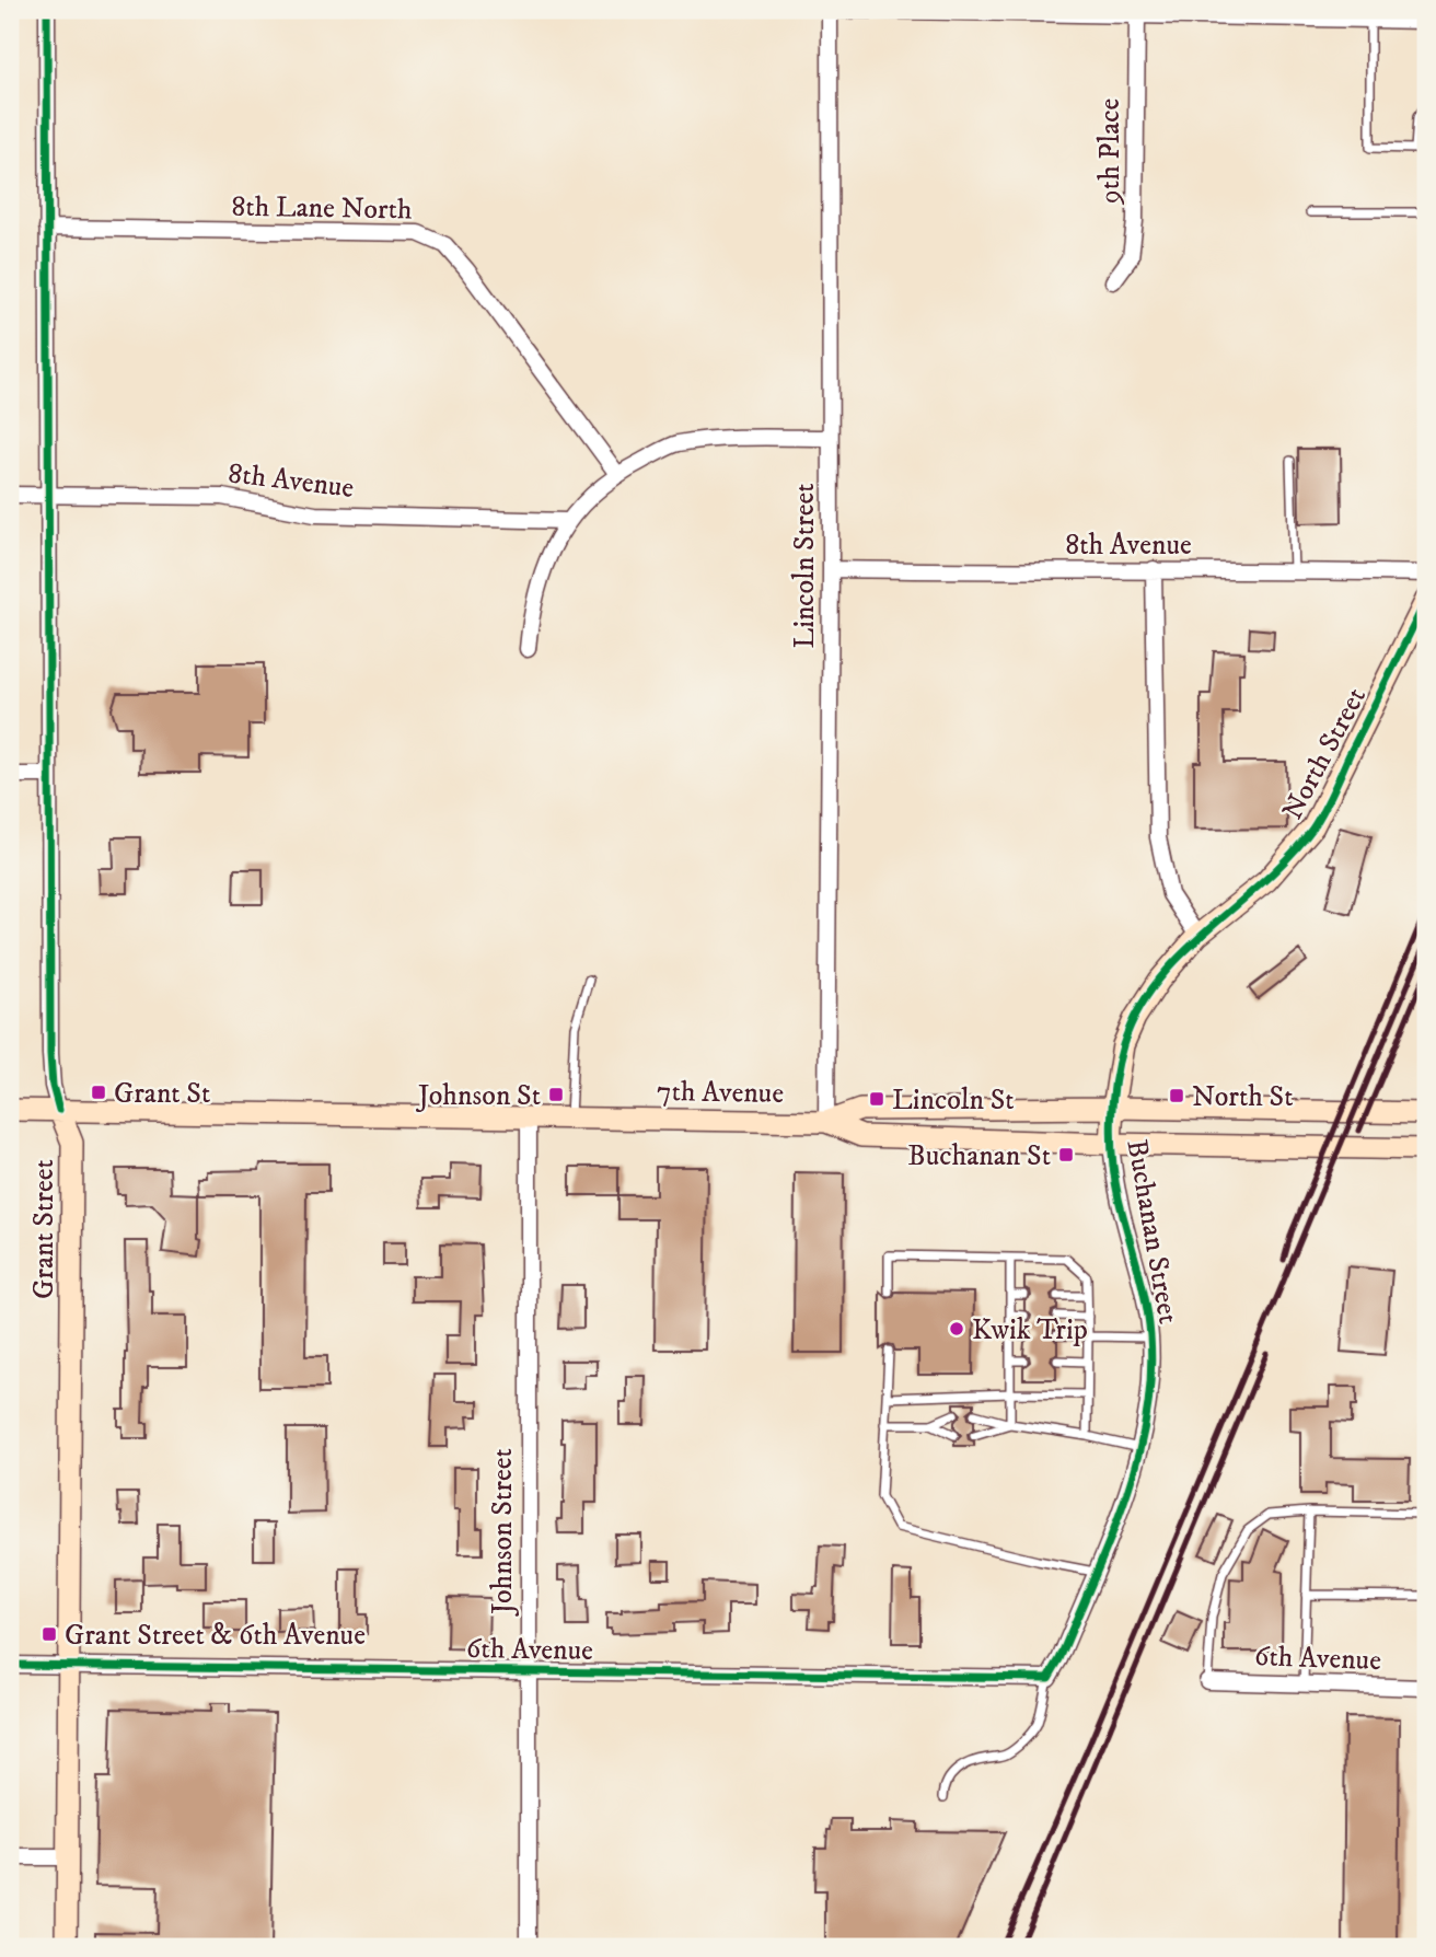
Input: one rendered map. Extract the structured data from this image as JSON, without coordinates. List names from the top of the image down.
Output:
{
  "streets": {
    "street": [
      "9th Place",
      "8th Lane North",
      "8th Avenue",
      "Lincoln Street",
      "North Street",
      "7th Avenue",
      "Grant Street",
      "Buchanan Street",
      "Johnson Street",
      "6th Avenue"
    ]
  },
  "crossings": [
    ["8th Lane North", "Grant Street"],
    ["8th Avenue", "Lincoln Street"],
    ["8th Avenue", "Grant Street"],
    ["Lincoln Street", "7th Avenue"],
    ["North Street", "Buchanan Street"],
    ["7th Avenue", "Grant Street"],
    ["7th Avenue", "Buchanan Street"],
    ["7th Avenue", "Johnson Street"],
    ["Grant Street", "6th Avenue"],
    ["Buchanan Street", "6th Avenue"],
    ["Johnson Street", "6th Avenue"]
  ],
  "places": {
    "transit": [
      "Grant St",
      "Johnson St",
      "North St",
      "Lincoln St",
      "Buchanan St",
      "Grant Street & 6th Avenue"
    ],
    "other": ["Kwik Trip"]
  }
}
